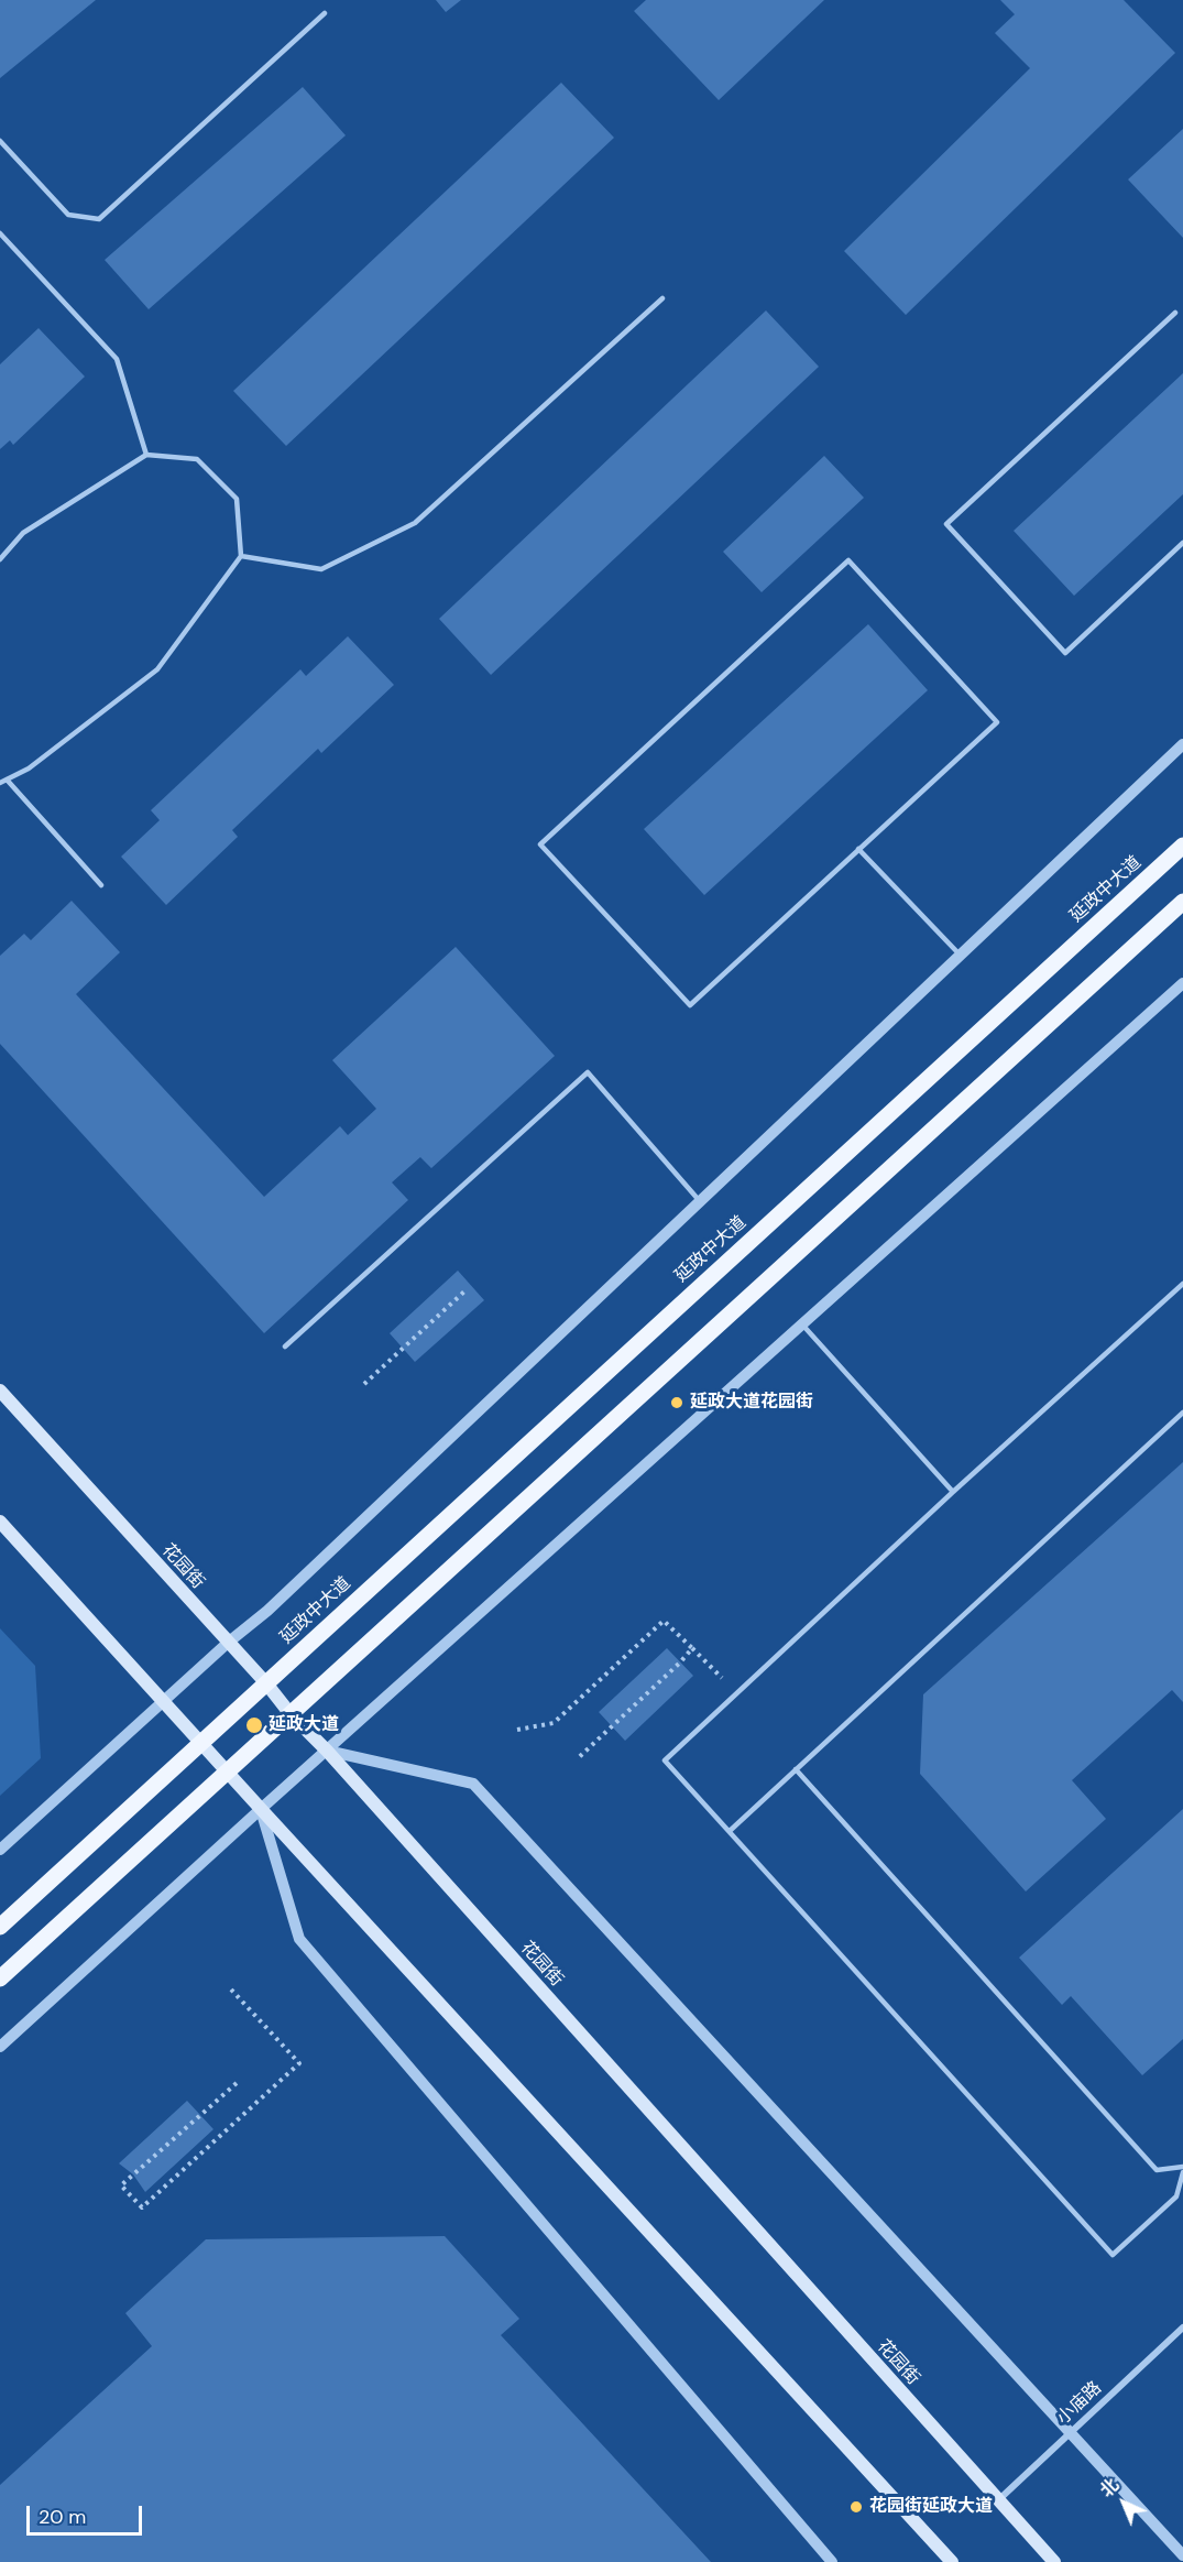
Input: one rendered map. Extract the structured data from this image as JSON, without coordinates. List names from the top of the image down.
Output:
{
  "streets": {
    "main road": ["延政中大道", "花园街"],
    "street": ["小庙路"]
  },
  "crossings": [
    ["延政中大道", "花园街"],
    ["花园街", "小庙路"]
  ],
  "places": ["延政大道花园街", "延政大道", "花园街延政大道"],
  "scale_bar": "20 m",
  "north": "top left"
}
